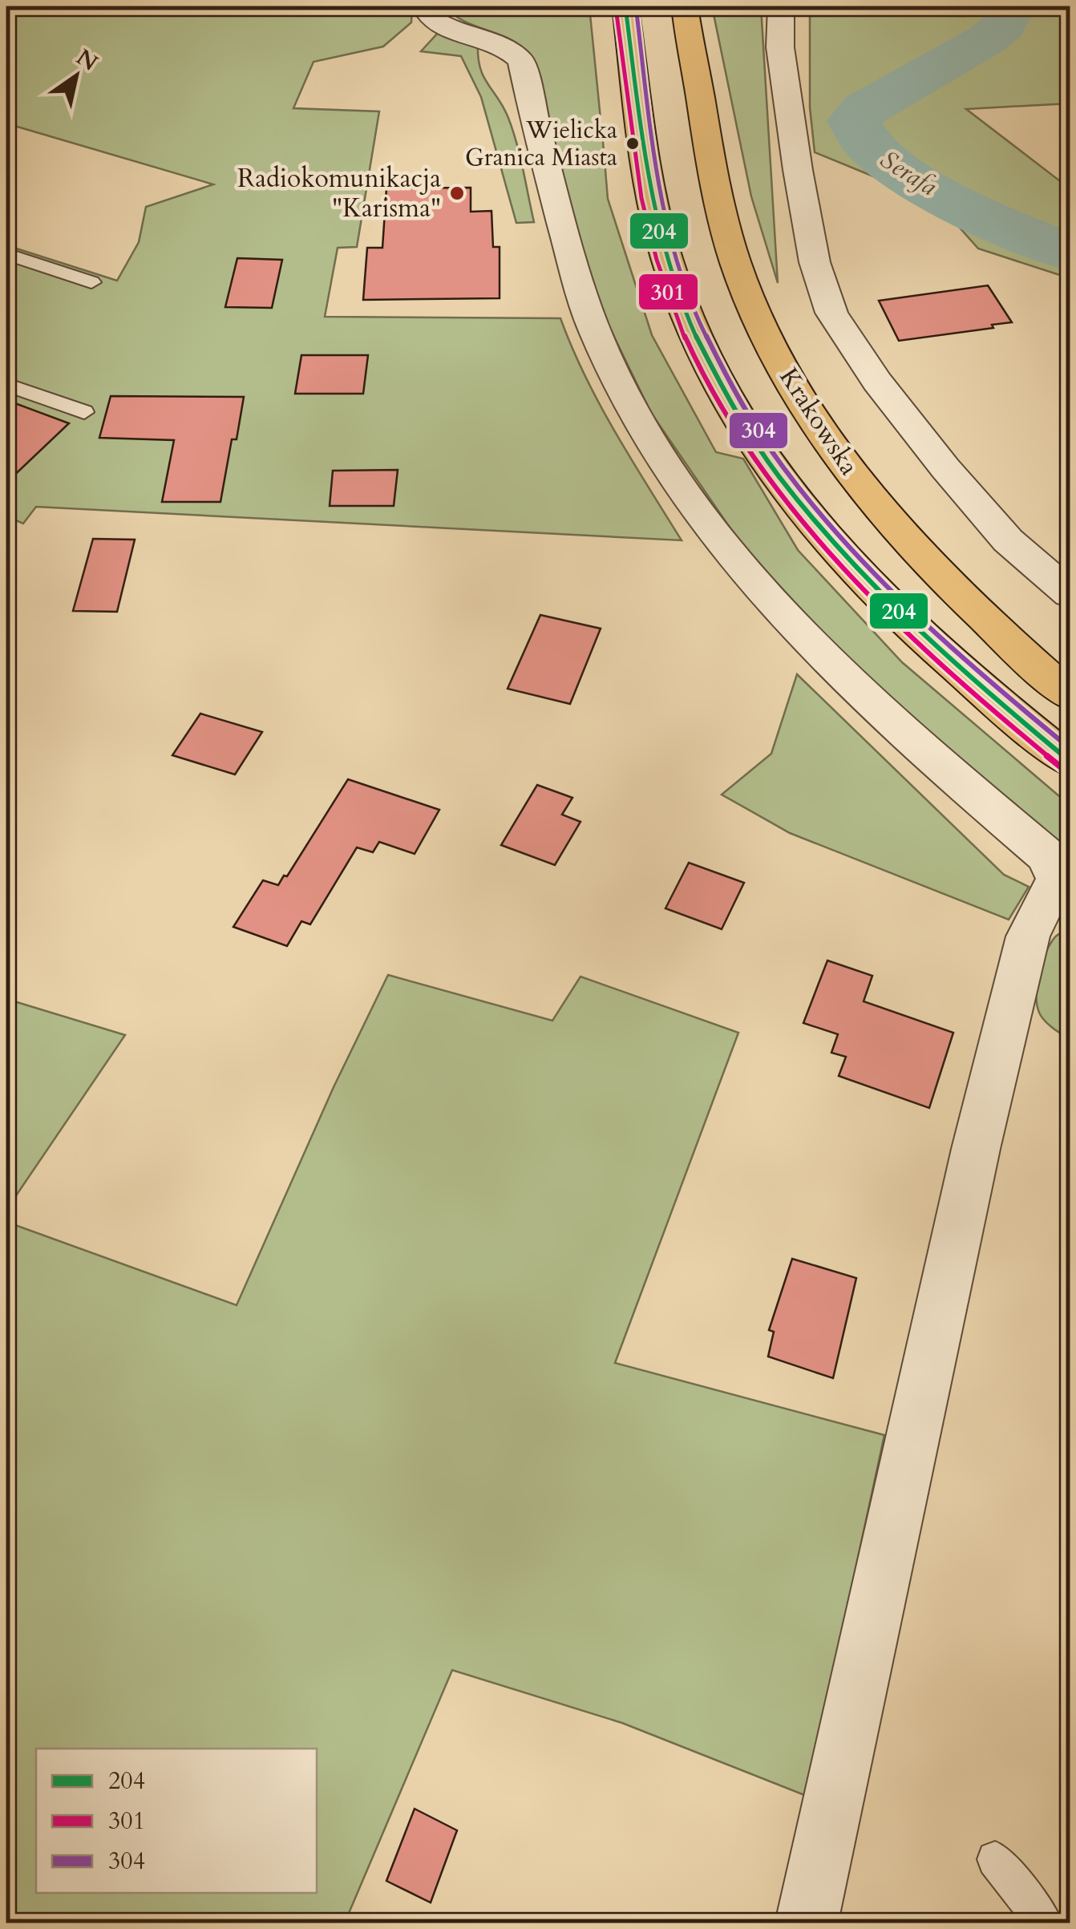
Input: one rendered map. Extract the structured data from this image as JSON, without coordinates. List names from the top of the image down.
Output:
{
  "streets": {
    "main road": ["Krakowska"]
  },
  "water": ["Serafa"],
  "places": ["Wielicka Granica Miasta", "Radiokomunikacja \"Karisma\""],
  "lines": ["transit line 204", "transit line 304", "transit line 301"],
  "legend": ["204", "301", "304"],
  "north": "top right"
}
